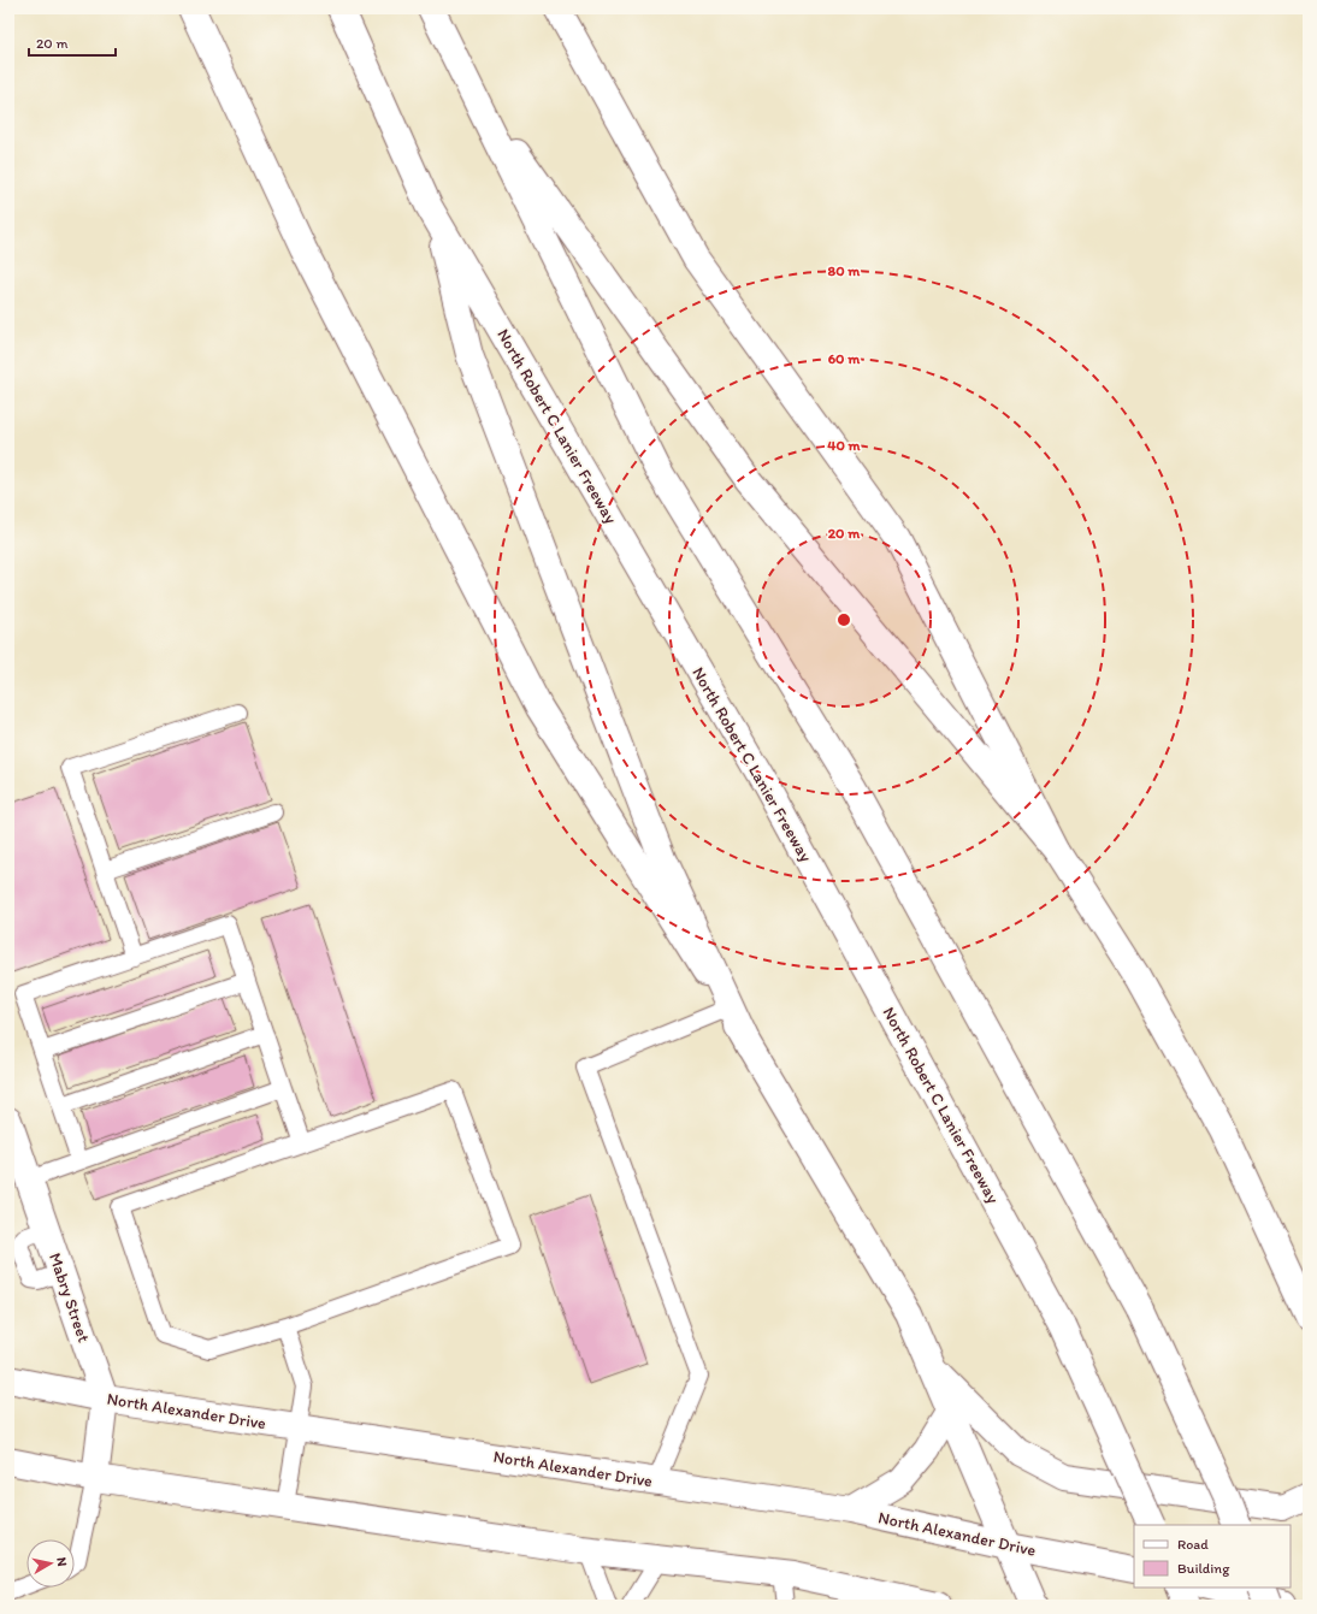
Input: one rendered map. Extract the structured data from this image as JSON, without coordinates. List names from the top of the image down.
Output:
{
  "streets": {
    "main road": ["North Robert C Lanier Freeway", "Mabry Street", "North Alexander Drive"]
  },
  "crossings": [
    ["Mabry Street", "North Alexander Drive"]
  ],
  "legend": ["Road", "Building"],
  "scale_bar": "20 m",
  "north": "right",
  "rings": [
    "80 m",
    "60 m",
    "40 m",
    "20 m"
  ]
}
